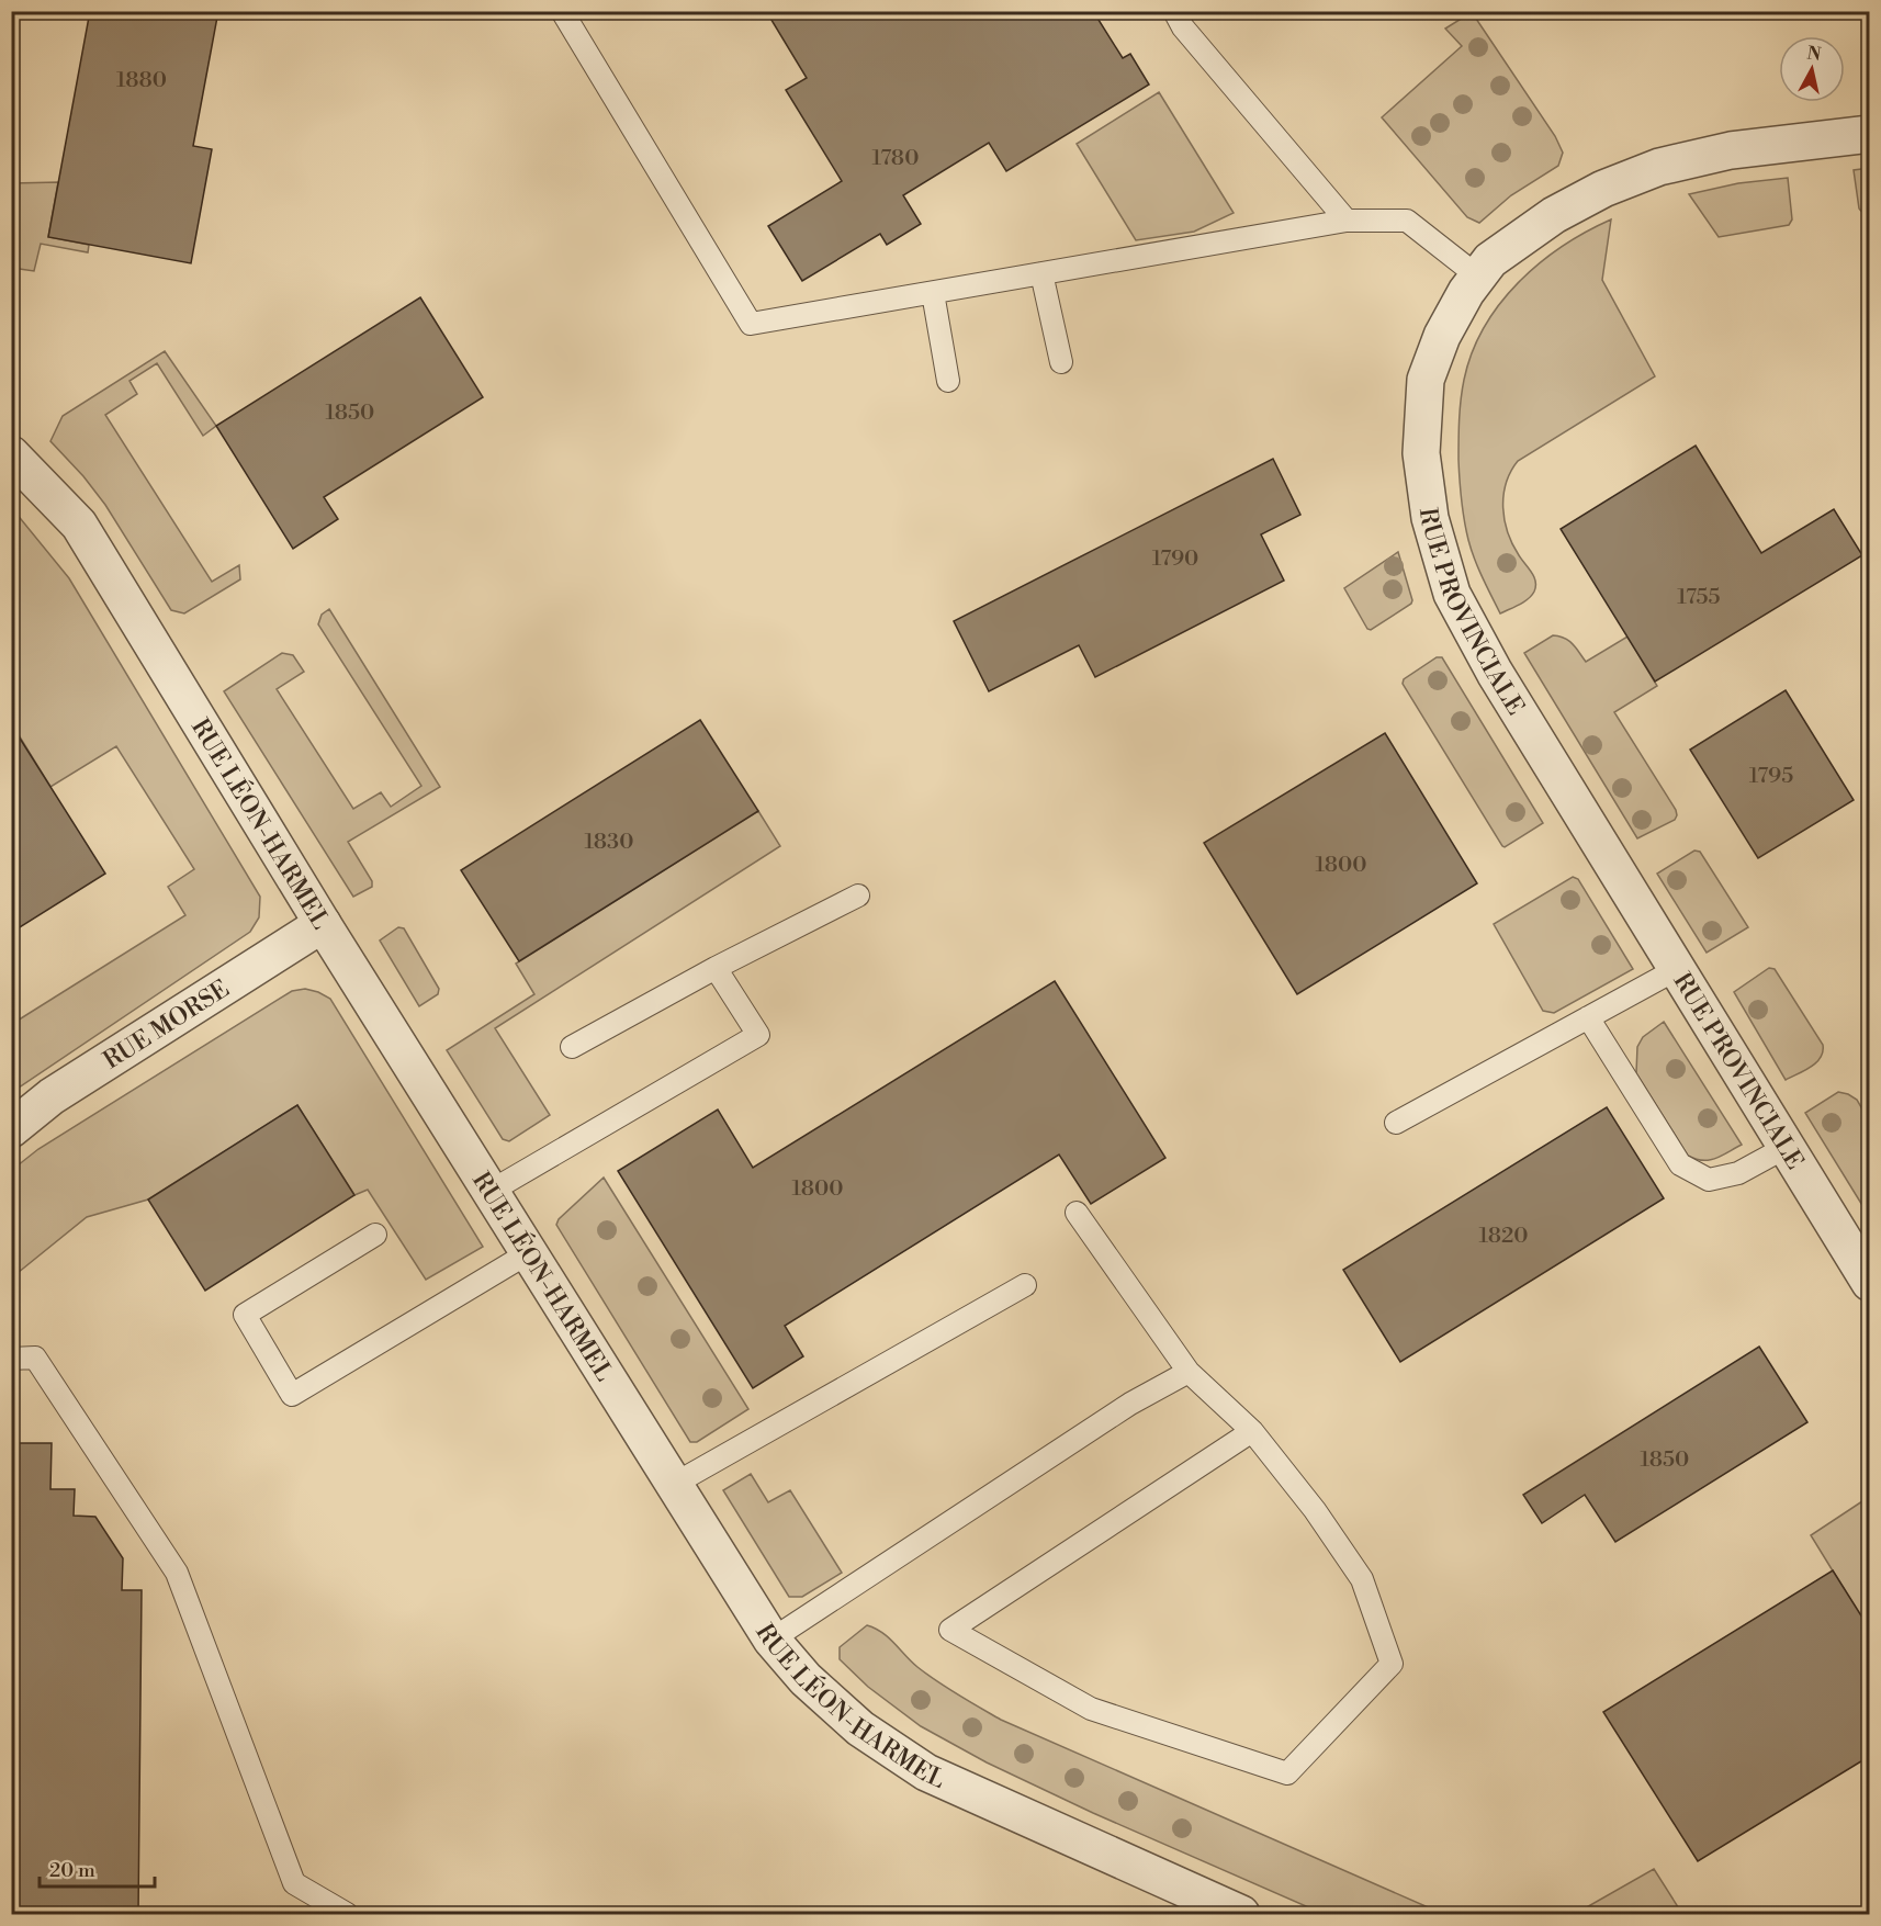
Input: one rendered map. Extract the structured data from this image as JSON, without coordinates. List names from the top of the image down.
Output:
{
  "streets": {
    "street": ["RUE PROVINCIALE", "RUE LÉON-HARMEL", "RUE MORSE"]
  },
  "crossings": [
    ["RUE LÉON-HARMEL", "RUE MORSE"]
  ],
  "house_numbers": [
    "1880",
    "1780",
    "1850",
    "1790",
    "1755",
    "1795",
    "1830",
    "1800",
    "1800",
    "1820",
    "1850"
  ],
  "scale_bar": "20 m",
  "north": "top"
}
